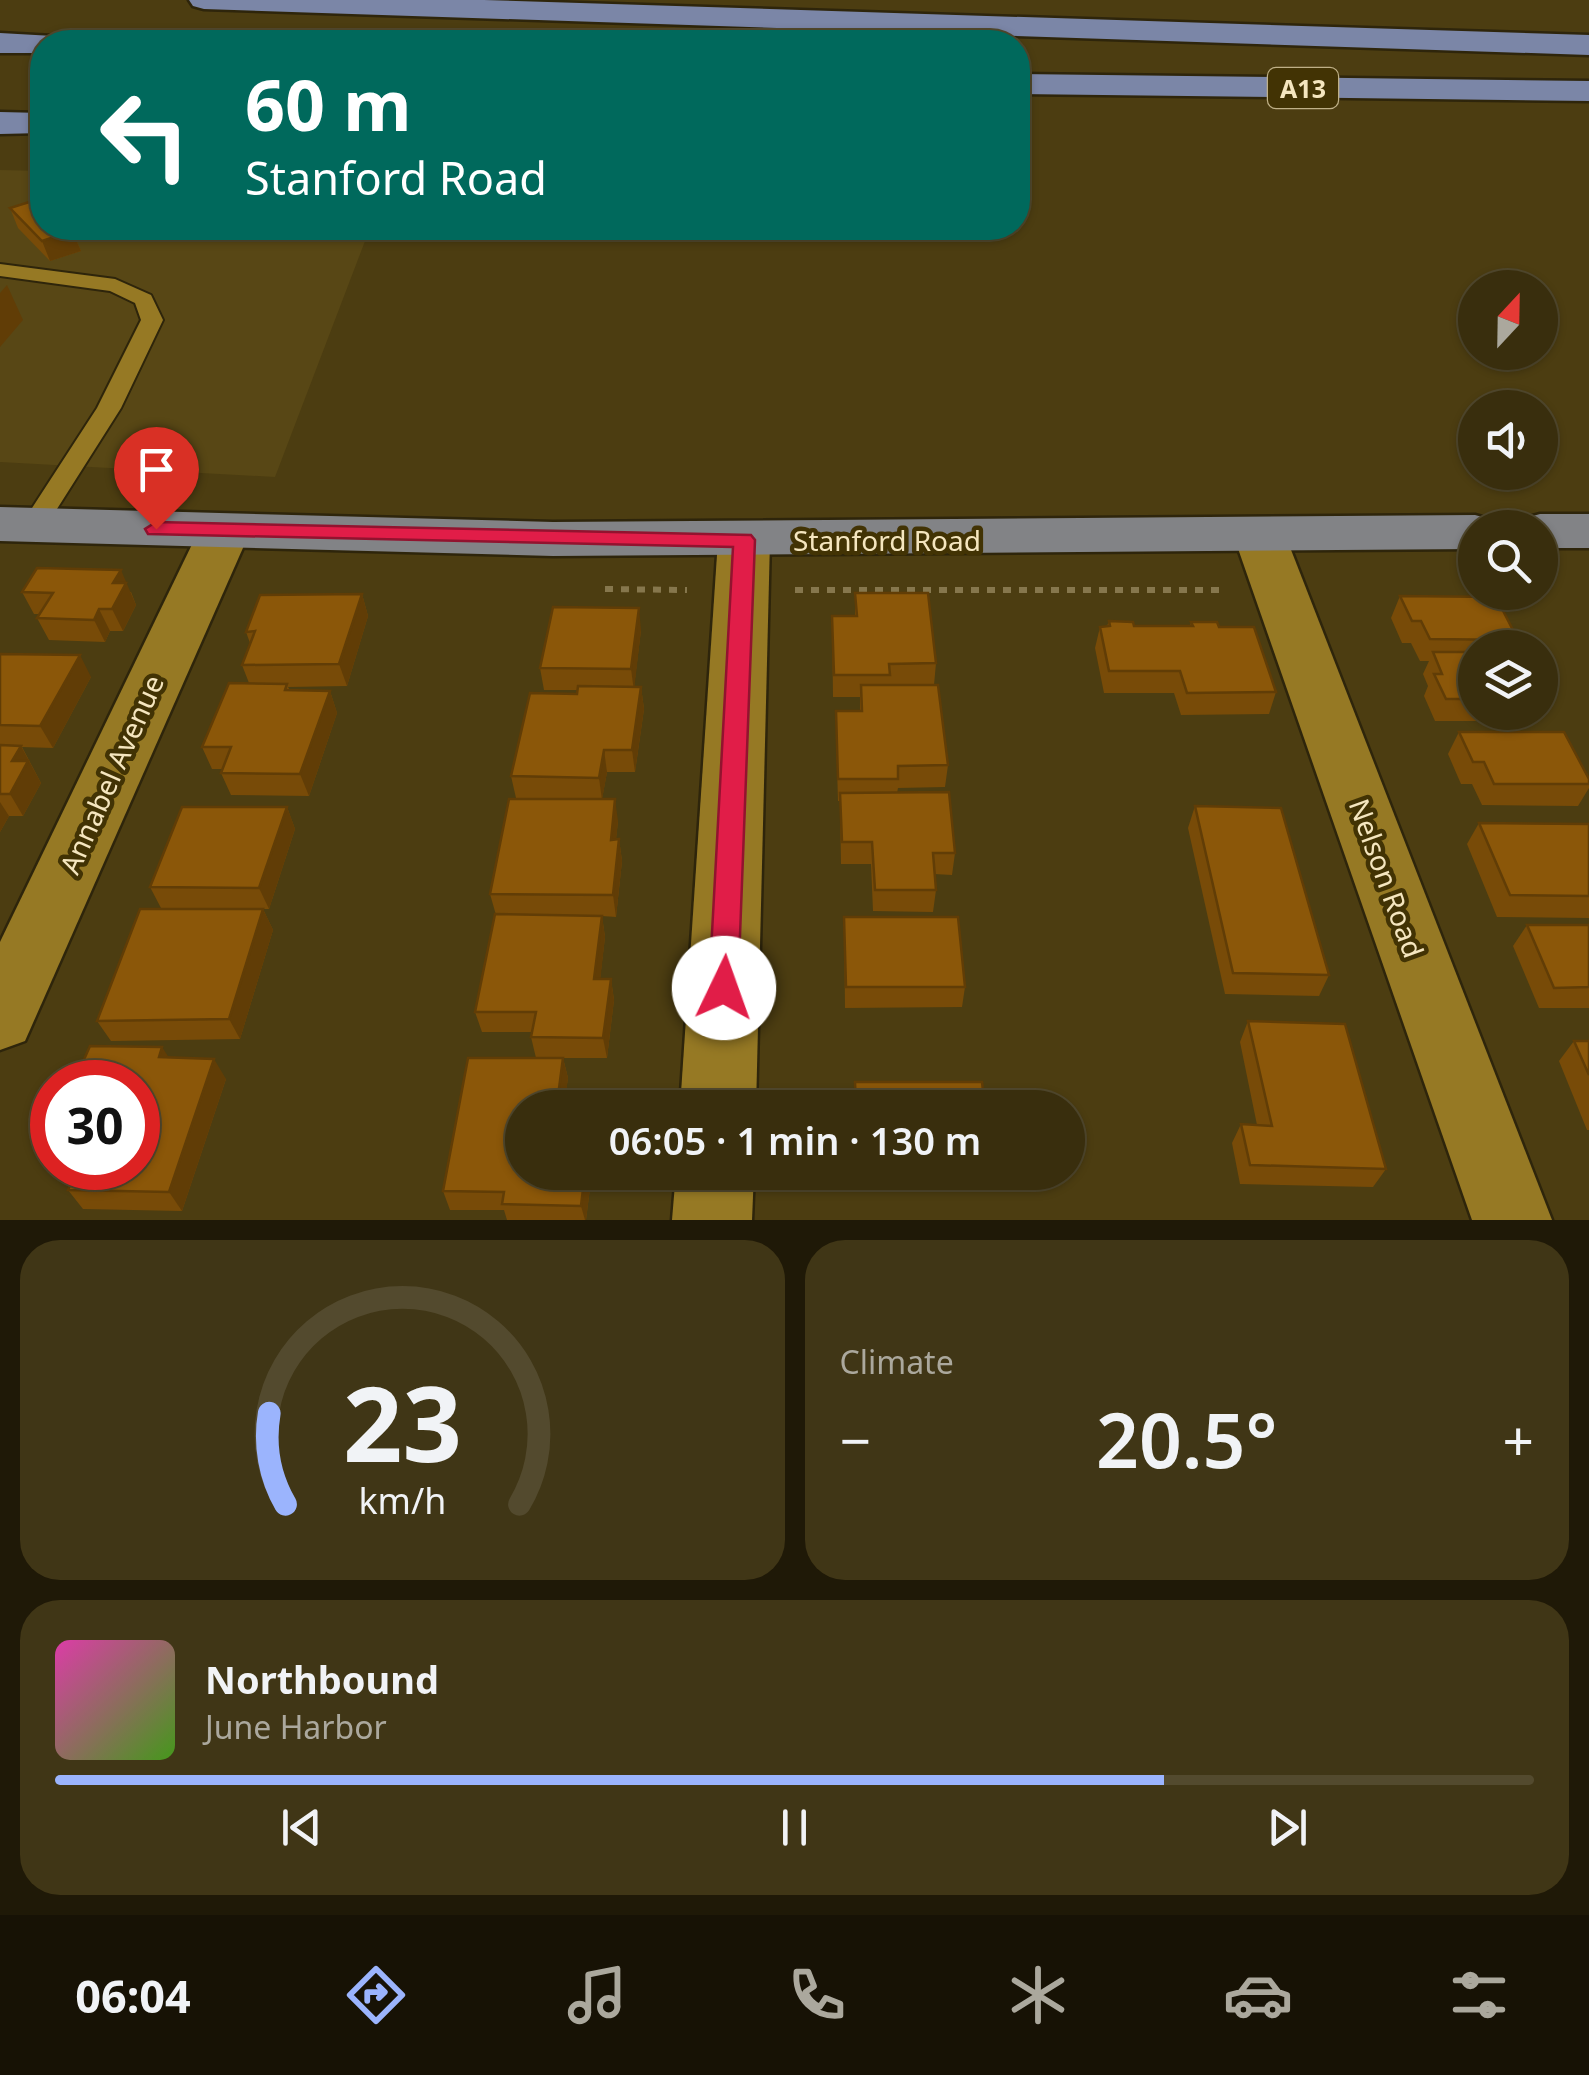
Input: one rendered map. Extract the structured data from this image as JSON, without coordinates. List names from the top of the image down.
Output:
{
  "streets": {
    "highway": ["A13"],
    "main road": ["Stanford Road"],
    "street": ["Annabel Avenue", "Nelson Road"]
  },
  "crossings": [
    ["Stanford Road", "Annabel Avenue"],
    ["Stanford Road", "Nelson Road"]
  ],
  "north": "top",
  "page": {
    "turn": ["60 m", "Stanford Road"],
    "limit": "30",
    "trip": "06:05 · 1 min · 130 m",
    "tile": "Climate",
    "heat": ["−", "20.5°", "+"],
    "song": ["Northbound", "June Harbor"],
    "tabs": "06:04",
    "gauge": ["23", "km/h"]
  }
}
